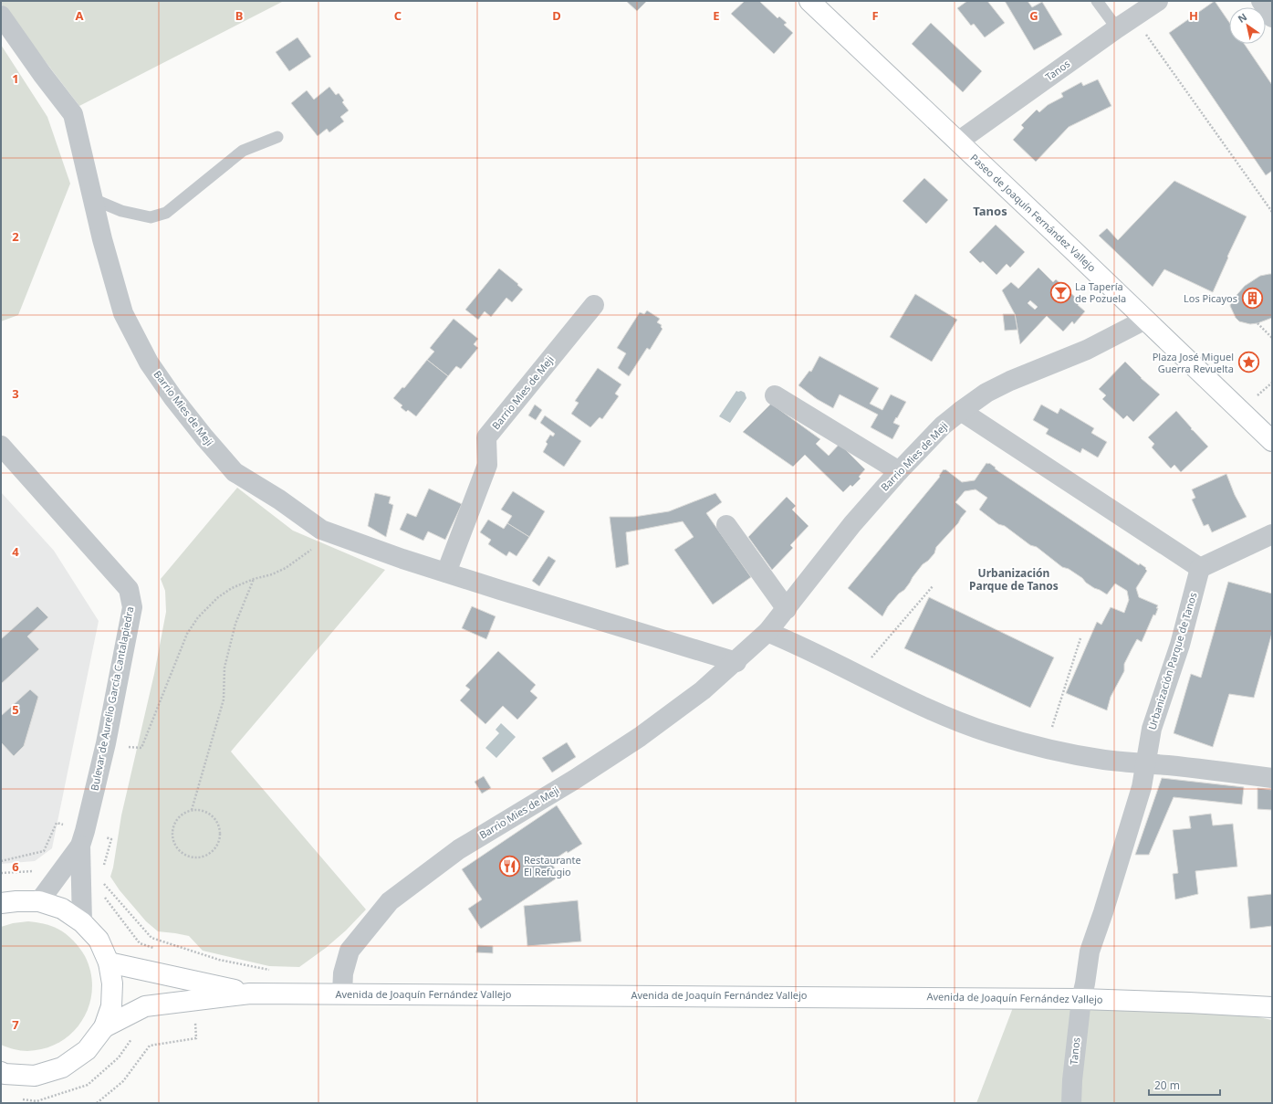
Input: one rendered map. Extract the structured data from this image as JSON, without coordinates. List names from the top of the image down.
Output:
{
  "streets": {
    "street": [
      "Tanos",
      "Paseo de Joaquín Fernández Vallejo",
      "Barrio Mies de Meji",
      "Urbanización Parque de Tanos",
      "Bulevar de Aurelio García Cantalapiedra",
      "Avenida de Joaquín Fernández Vallejo"
    ]
  },
  "crossings": [
    ["Tanos", "Paseo de Joaquín Fernández Vallejo"],
    ["Tanos", "Urbanización Parque de Tanos"],
    ["Tanos", "Avenida de Joaquín Fernández Vallejo"],
    ["Paseo de Joaquín Fernández Vallejo", "Barrio Mies de Meji"],
    ["Barrio Mies de Meji", "Avenida de Joaquín Fernández Vallejo"],
    ["Urbanización Parque de Tanos", "Avenida de Joaquín Fernández Vallejo"]
  ],
  "districts": ["Tanos", "Urbanización Parque de Tanos"],
  "places": {
    "bar": ["La Tapería de Pozuela"],
    "building": ["Los Picayos"],
    "place": ["Plaza José Miguel Guerra Revuelta"],
    "restaurant": ["Restaurante El Refugio"]
  },
  "scale_bar": "20 m",
  "north": "top left",
  "grid": {
    "columns": [
      "A",
      "B",
      "C",
      "D",
      "E",
      "F",
      "G",
      "H"
    ],
    "rows": [
      "1",
      "2",
      "3",
      "4",
      "5",
      "6",
      "7"
    ]
  }
}
